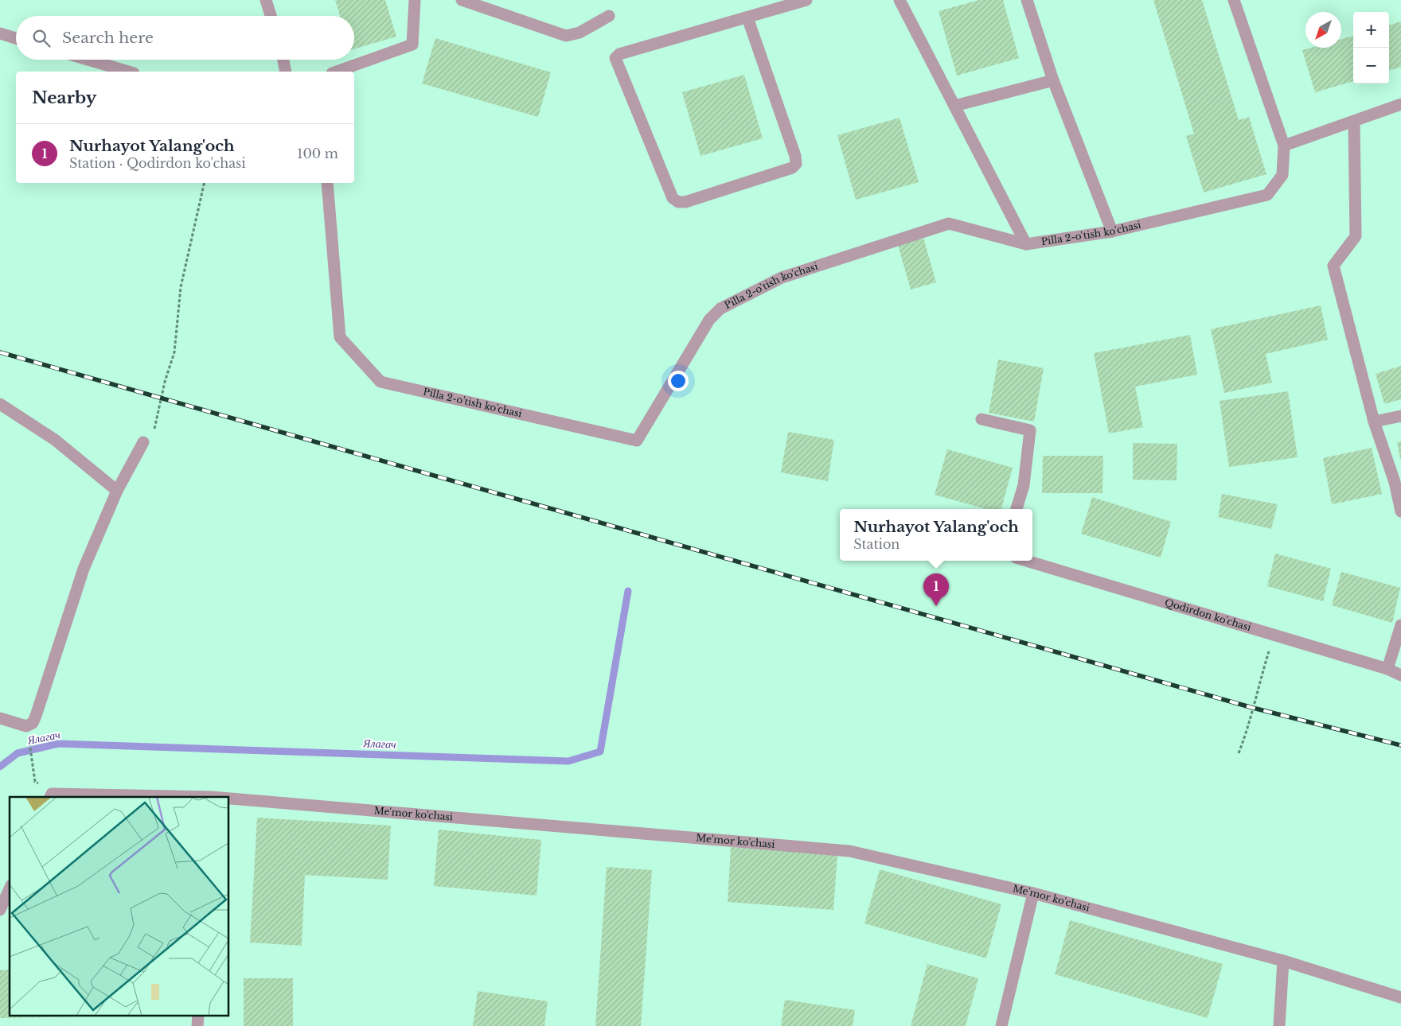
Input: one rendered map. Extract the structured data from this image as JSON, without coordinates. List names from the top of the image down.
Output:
{
  "streets": {
    "street": ["Pilla 2-o'tish ko'chasi", "Qodirdon ko'chasi", "Me'mor ko'chasi"]
  },
  "water": ["Ялагач"],
  "north": "bottom left",
  "page": {
    "map_buttons": ["+", "−"],
    "search": "Search here",
    "heading": "Nearby",
    "list": [
      {
        "mark": "1",
        "name": "Nurhayot Yalang'och",
        "note": "Station · Qodirdon ko'chasi",
        "value": "100 m"
      }
    ],
    "popup": ["Nurhayot Yalang'och", "Station"],
    "pins": "1"
  }
}
